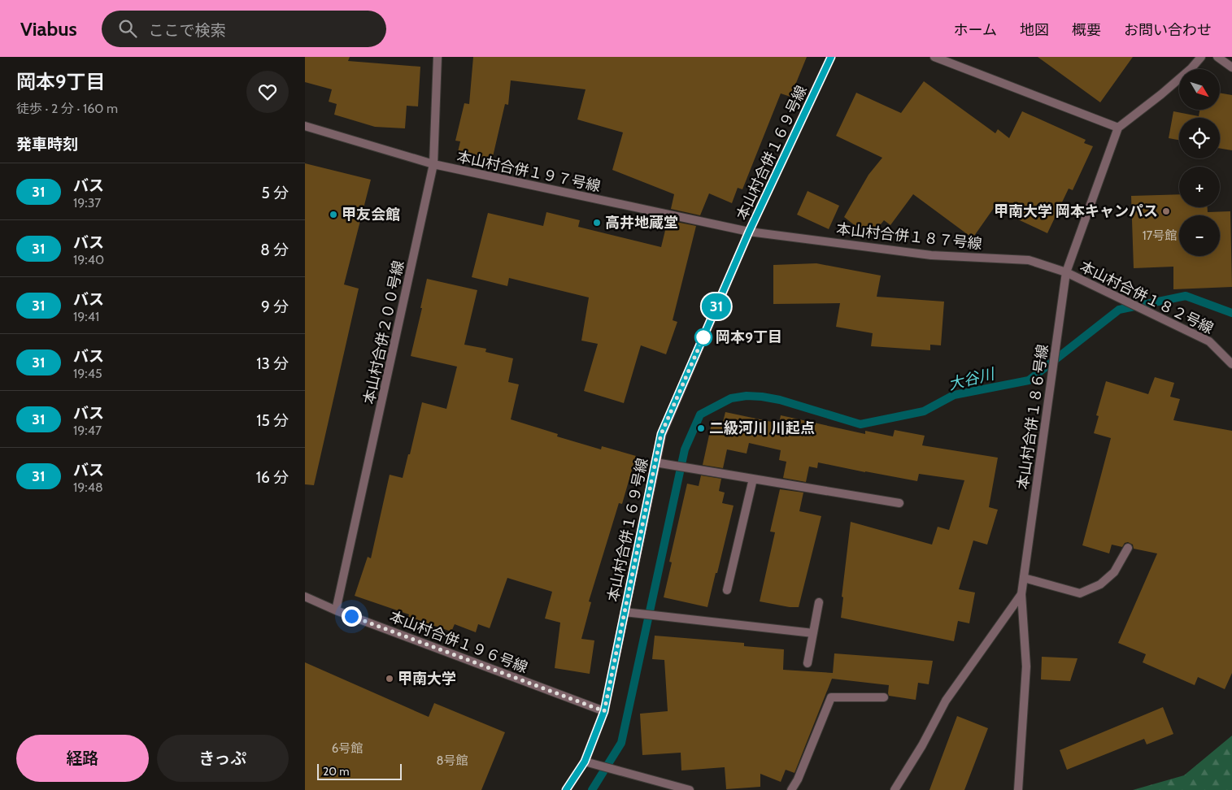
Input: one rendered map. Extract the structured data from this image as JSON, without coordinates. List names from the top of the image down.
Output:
{
  "streets": {
    "street": [
      "本山村合併１６９号線",
      "本山村合併１９７号線",
      "本山村合併１８７号線",
      "本山村合併１８２号線",
      "本山村合併２００号線",
      "本山村合併１８６号線",
      "本山村合併１９６号線"
    ]
  },
  "crossings": [
    ["本山村合併１６９号線", "本山村合併１９７号線"],
    ["本山村合併１６９号線", "本山村合併１８７号線"],
    ["本山村合併１６９号線", "本山村合併１９６号線"],
    ["本山村合併１９７号線", "本山村合併１８７号線"],
    ["本山村合併１９７号線", "本山村合併２００号線"],
    ["本山村合併１８７号線", "本山村合併１８２号線"],
    ["本山村合併１８７号線", "本山村合併１８６号線"],
    ["本山村合併１８２号線", "本山村合併１８６号線"],
    ["本山村合併２００号線", "本山村合併１９６号線"]
  ],
  "water": ["大谷川"],
  "places": [
    "甲南大学 岡本キャンパス",
    "甲友会館",
    "高井地蔵堂",
    "岡本9丁目",
    "二級河川 川起点",
    "甲南大学"
  ],
  "lines": ["bus line 31"],
  "house_numbers": ["17号館", "6号館", "8号館"],
  "scale_bar": "20 m",
  "north": "bottom right",
  "page": {
    "header": "Viabus",
    "search": "ここで検索",
    "nav": [
      "ホーム",
      "地図",
      "概要",
      "お問い合わせ"
    ],
    "heading": [
      ["岡本9丁目", "徒歩 · 2 分 · 160 m"],
      "発車時刻"
    ],
    "on_map": "31",
    "map_buttons": ["+", "−"],
    "list": [
      {
        "mark": "31",
        "name": "バス",
        "note": "19:37",
        "value": "5 分"
      },
      {
        "mark": "31",
        "name": "バス",
        "note": "19:40",
        "value": "8 分"
      },
      {
        "mark": "31",
        "name": "バス",
        "note": "19:41",
        "value": "9 分"
      },
      {
        "mark": "31",
        "name": "バス",
        "note": "19:45",
        "value": "13 分"
      },
      {
        "mark": "31",
        "name": "バス",
        "note": "19:47",
        "value": "15 分"
      },
      {
        "mark": "31",
        "name": "バス",
        "note": "19:48",
        "value": "16 分"
      }
    ],
    "buttons": ["経路", "きっぷ"],
    "scale": "20 m"
  }
}
